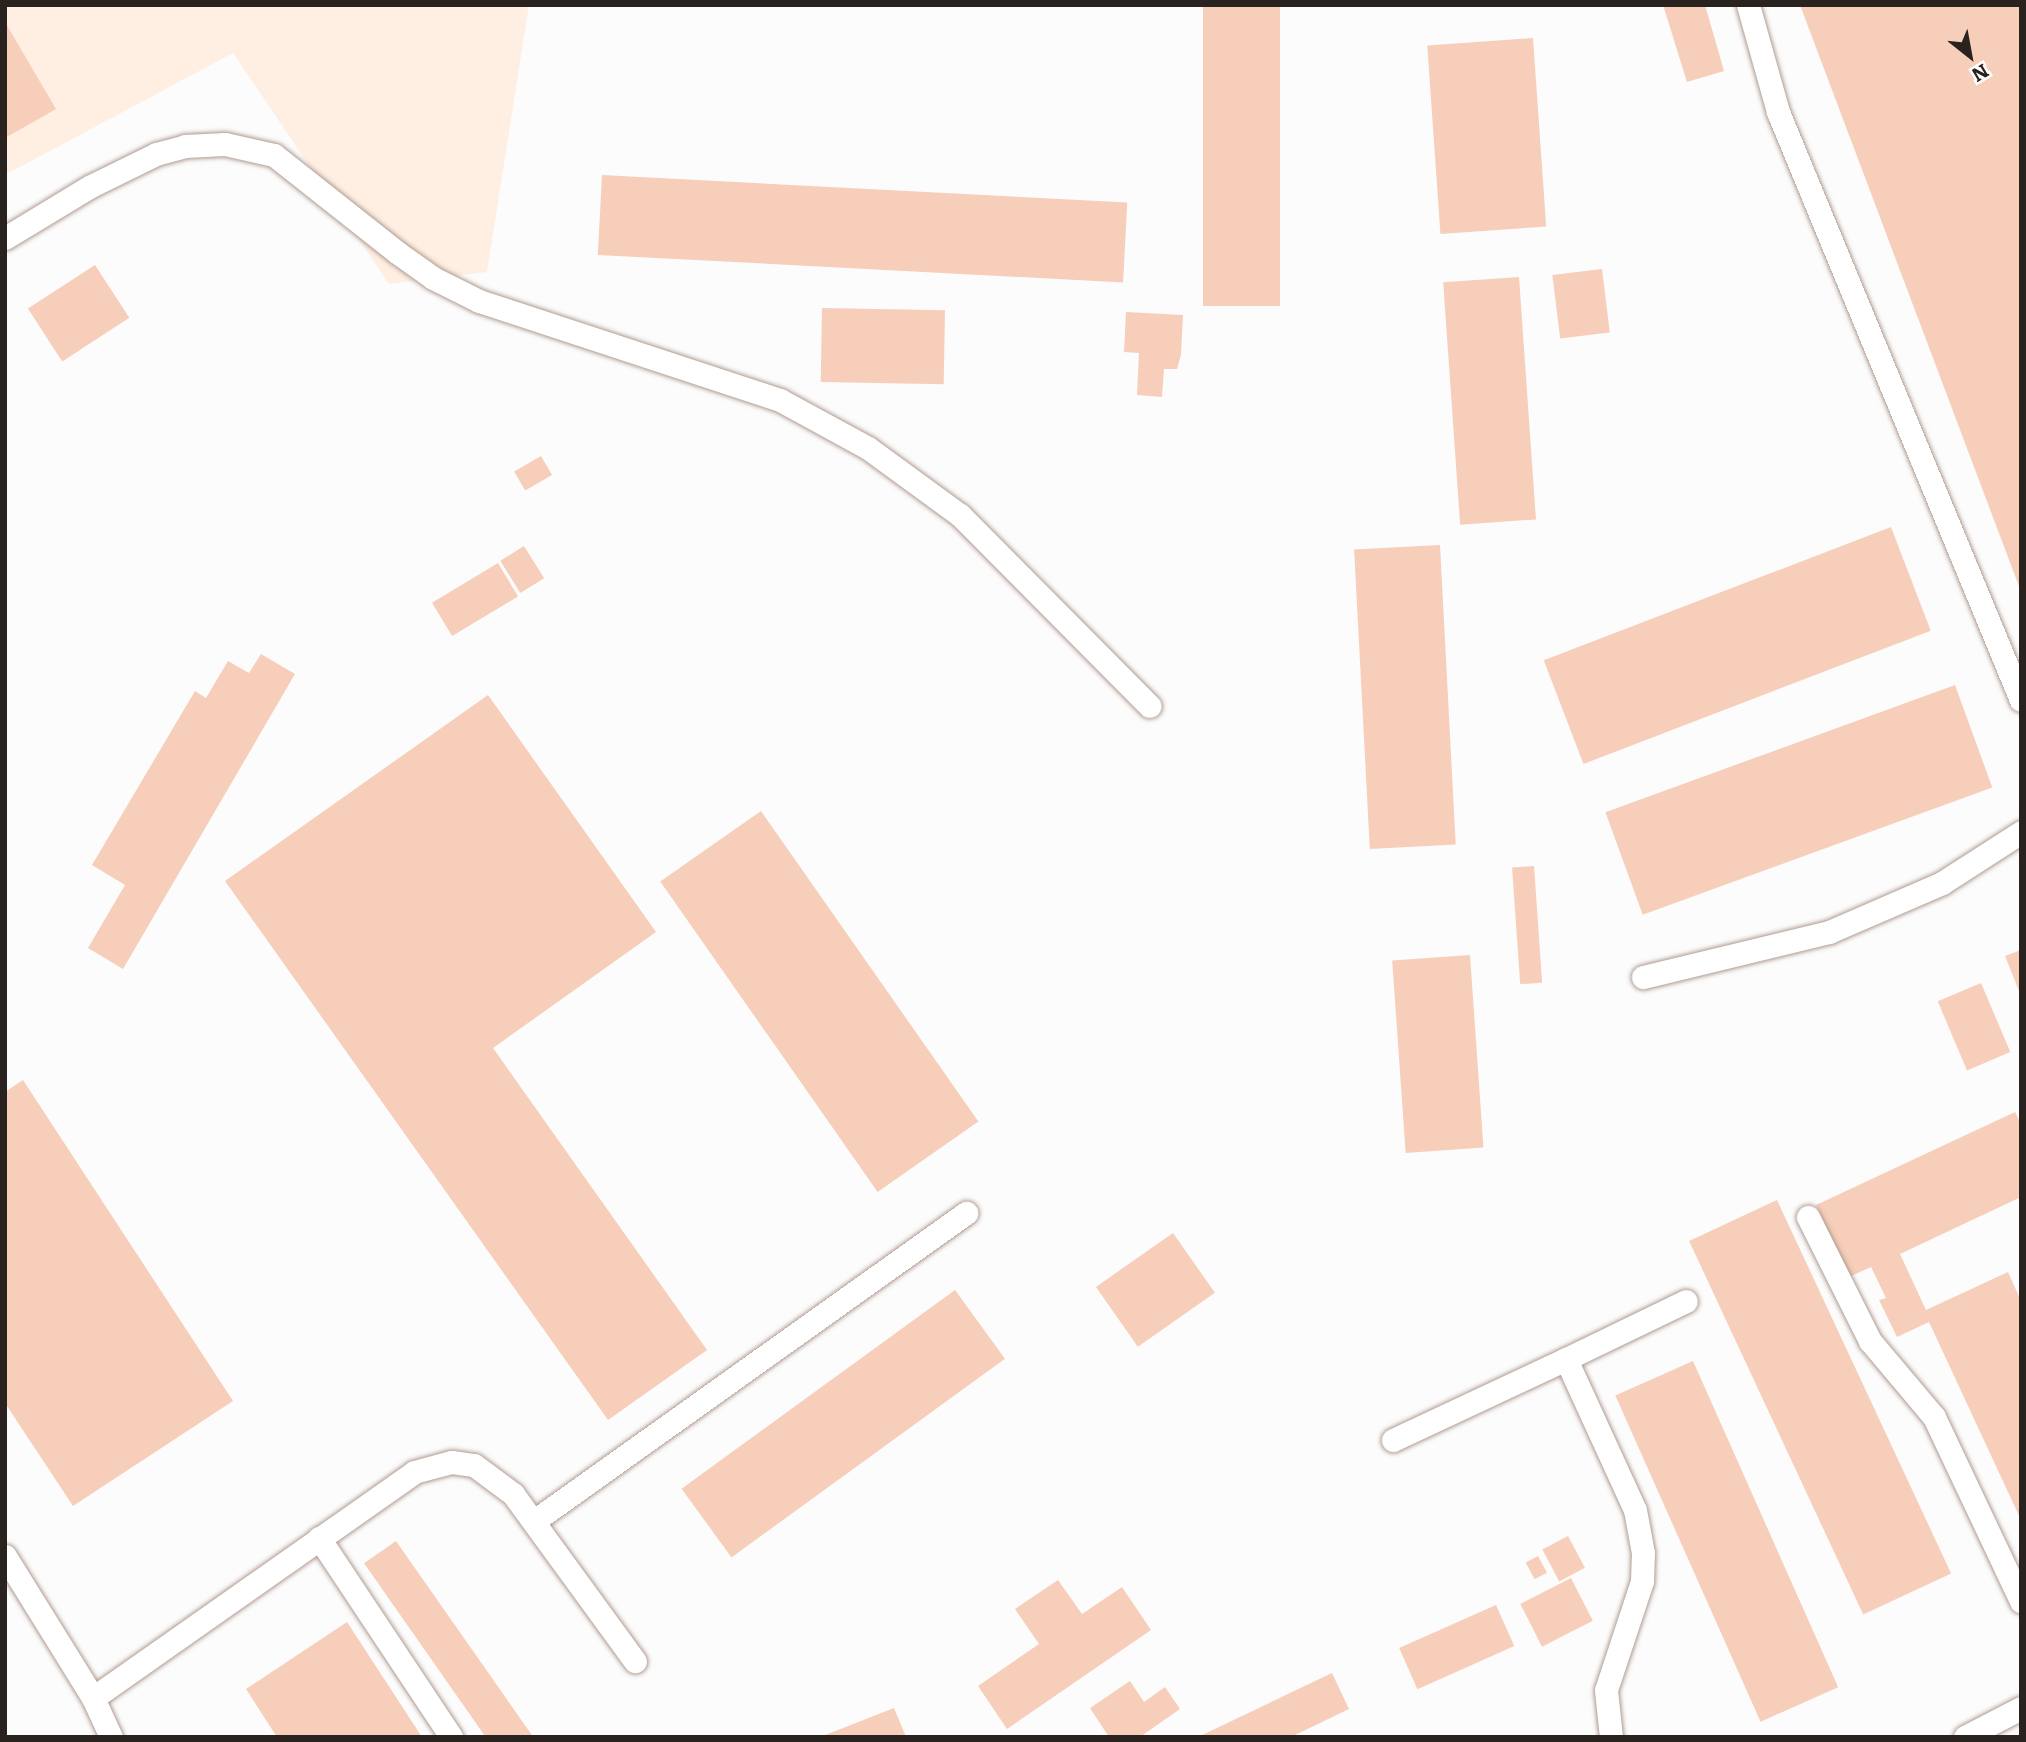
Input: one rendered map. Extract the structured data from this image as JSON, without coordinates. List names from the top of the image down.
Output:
{
  "north": "bottom right"
}
